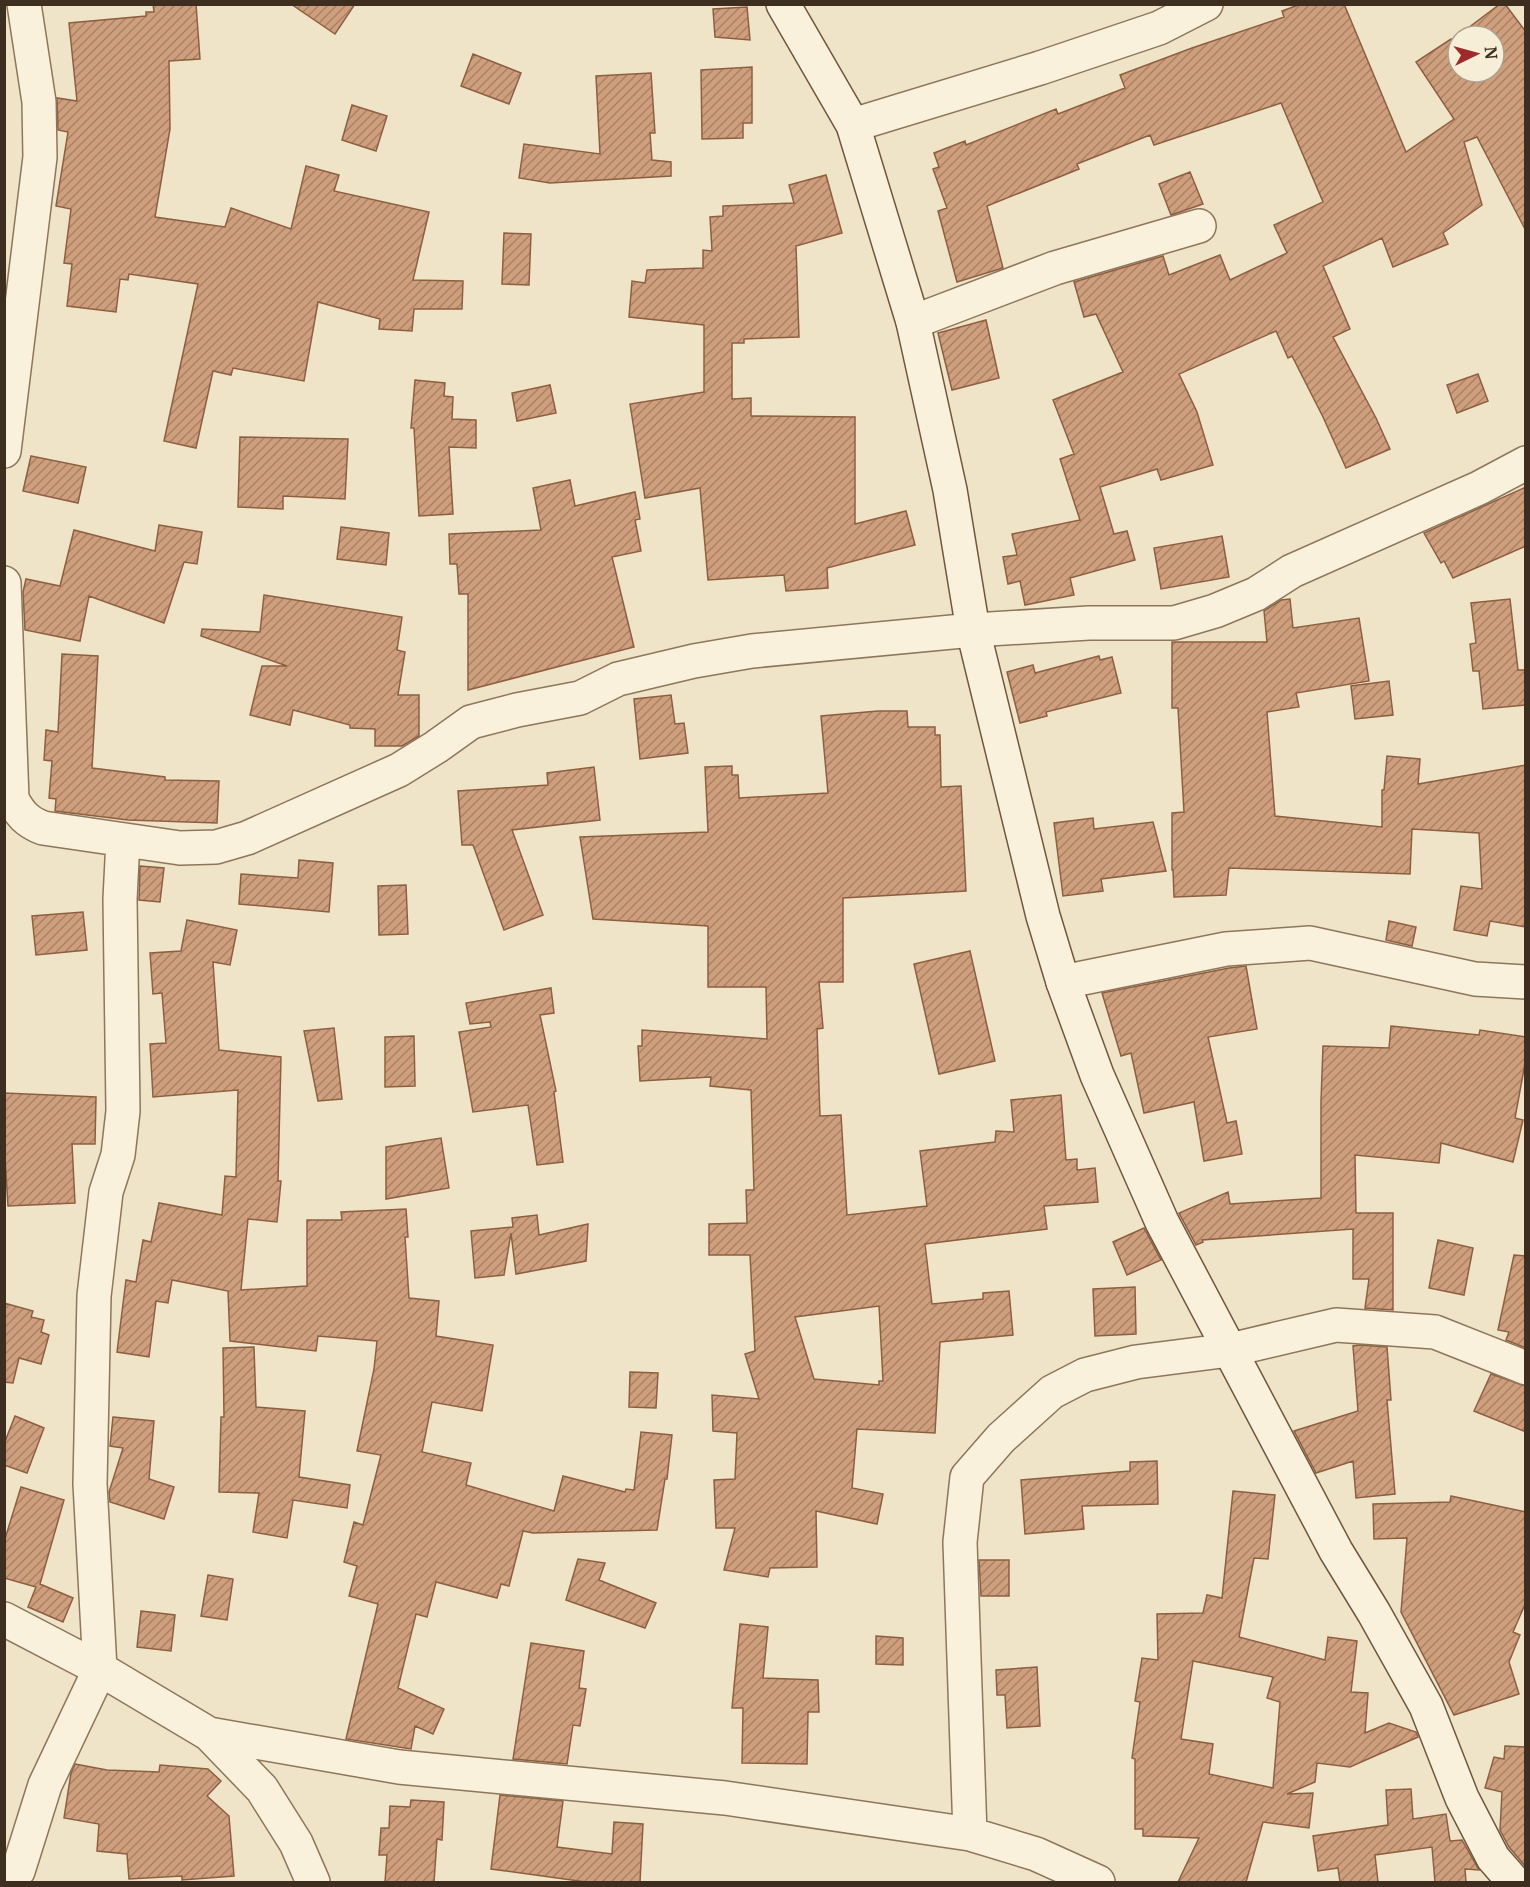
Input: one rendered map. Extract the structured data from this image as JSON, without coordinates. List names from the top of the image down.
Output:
{
  "north": "right"
}
